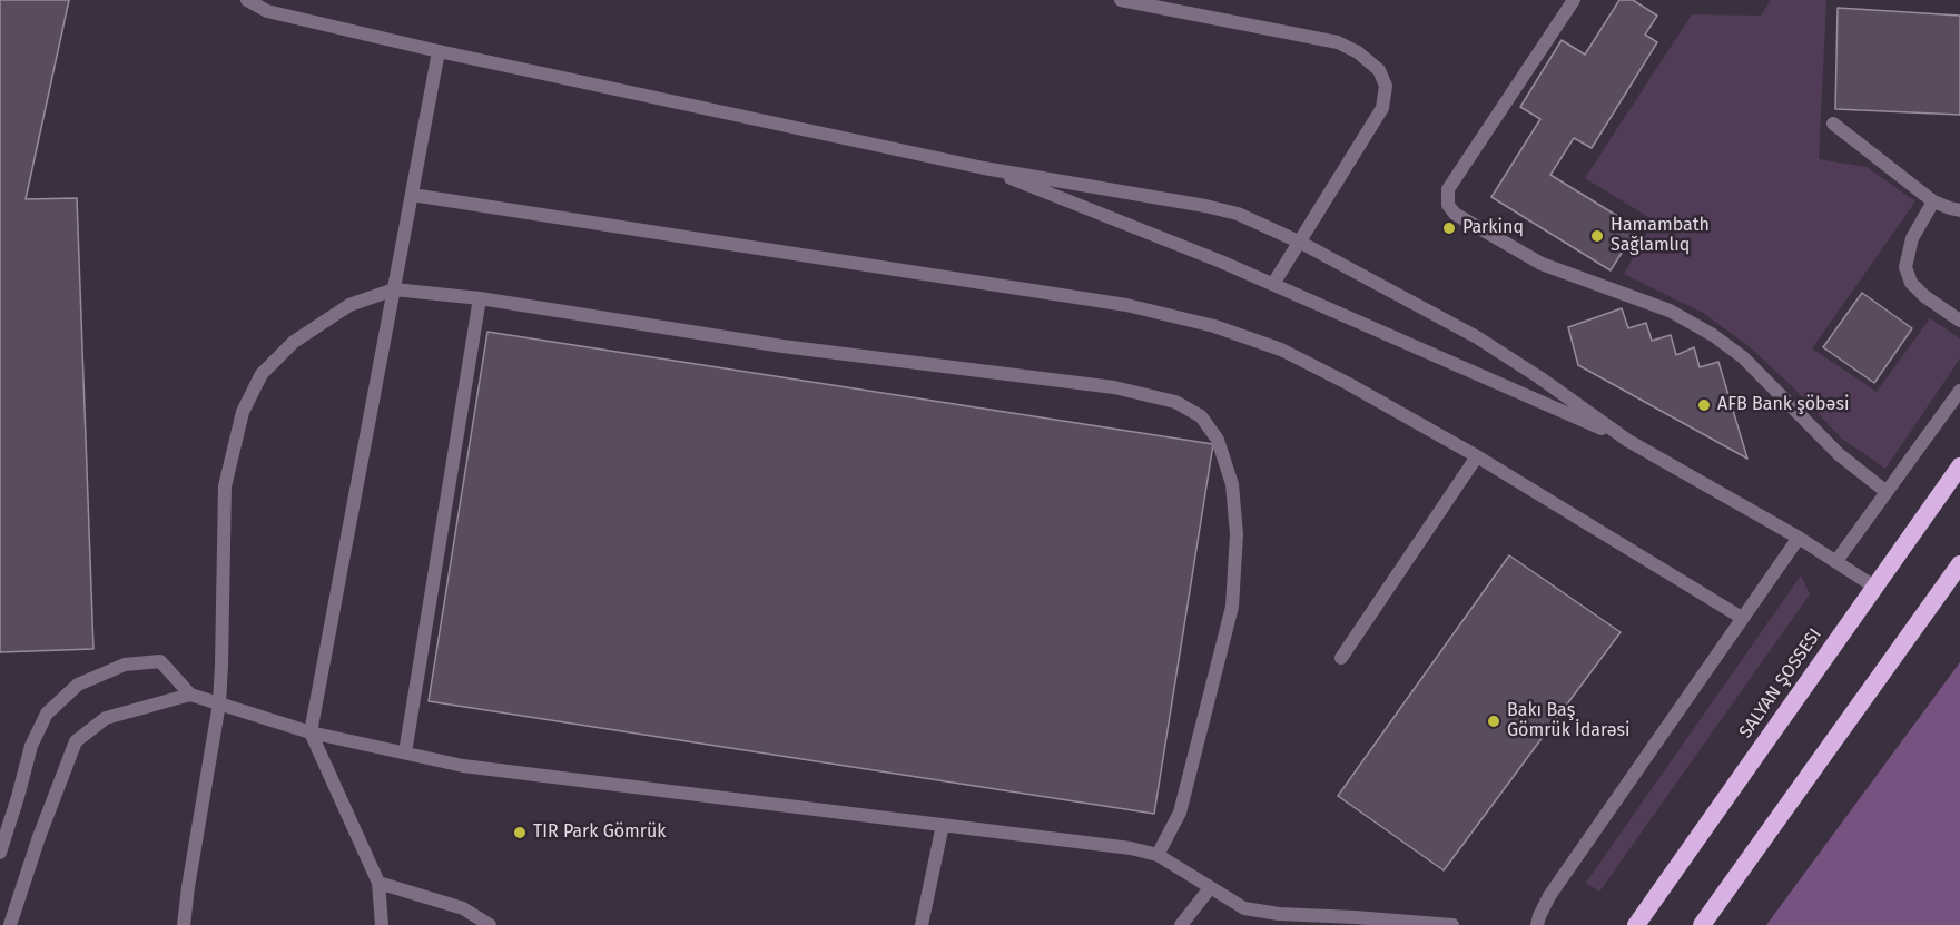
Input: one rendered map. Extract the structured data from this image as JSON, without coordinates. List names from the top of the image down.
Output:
{
  "streets": {
    "highway": ["SALYAN ŞOSSESI"]
  },
  "places": [
    "Parkinq",
    "Hamambath Sağlamlıq",
    "AFB Bank şöbəsi",
    "Bakı Baş Gömrük İdarəsi",
    "TIR Park Gömrük"
  ]
}
